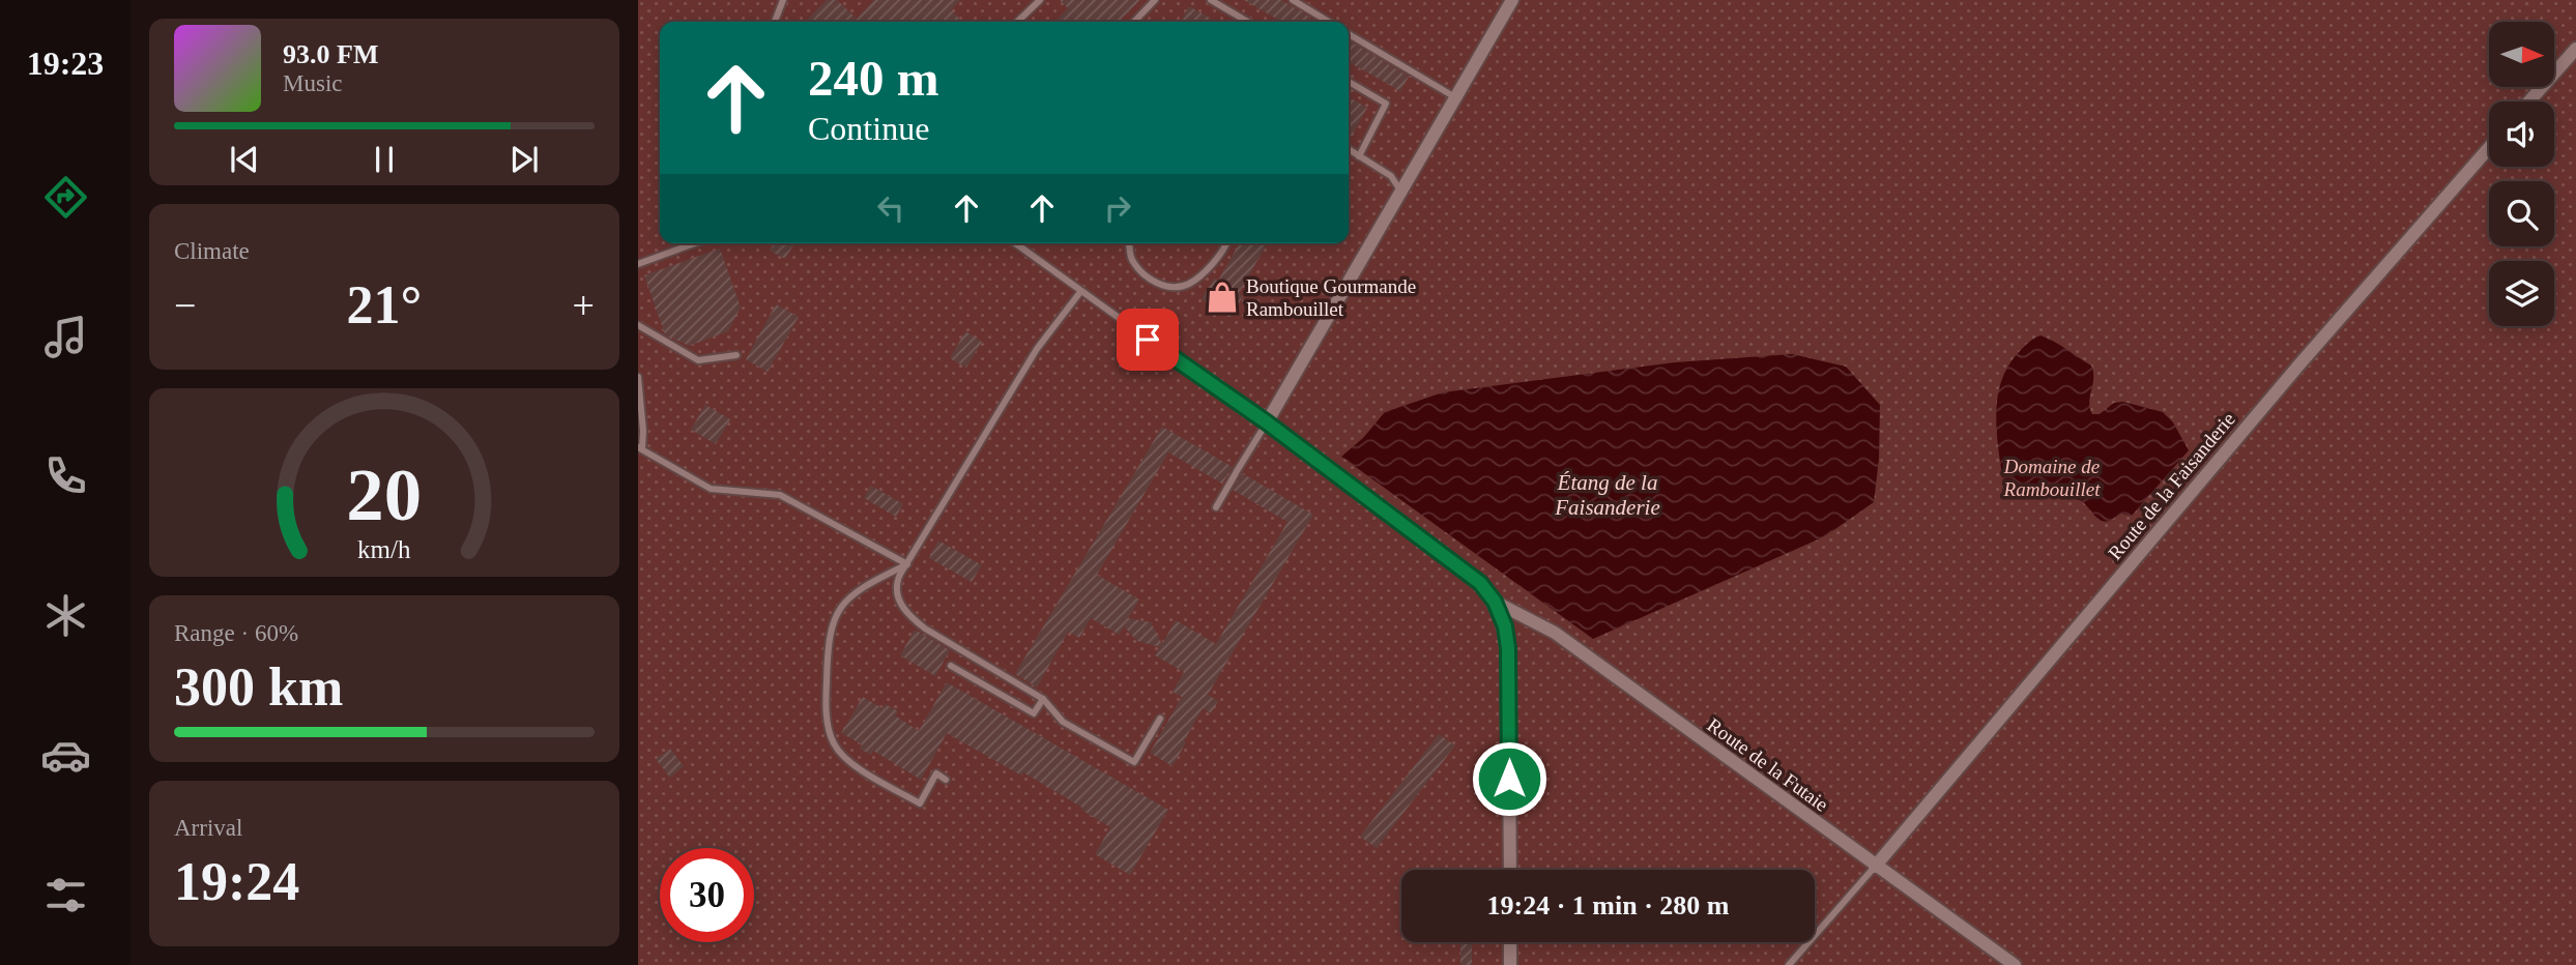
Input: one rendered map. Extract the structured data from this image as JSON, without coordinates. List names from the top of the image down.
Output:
{
  "streets": {
    "street": ["Route de la Faisanderie", "Route de la Futaie"]
  },
  "crossings": [
    ["Route de la Faisanderie", "Route de la Futaie"]
  ],
  "water": ["Étang de la Faisanderie"],
  "parks": ["Domaine de Rambouillet"],
  "places": {
    "shop": ["Boutique Gourmande Rambouillet"]
  },
  "north": "right",
  "page": {
    "tabs": "19:23",
    "turn": ["240 m", "Continue"],
    "song": ["93.0 FM", "Music"],
    "tile": [
      "Climate",
      ["Range · 60%", "300 km"],
      ["Arrival", "19:24"]
    ],
    "heat": ["−", "21°", "+"],
    "limit": "30",
    "trip": "19:24 · 1 min · 280 m",
    "gauge": ["20", "km/h"]
  }
}
